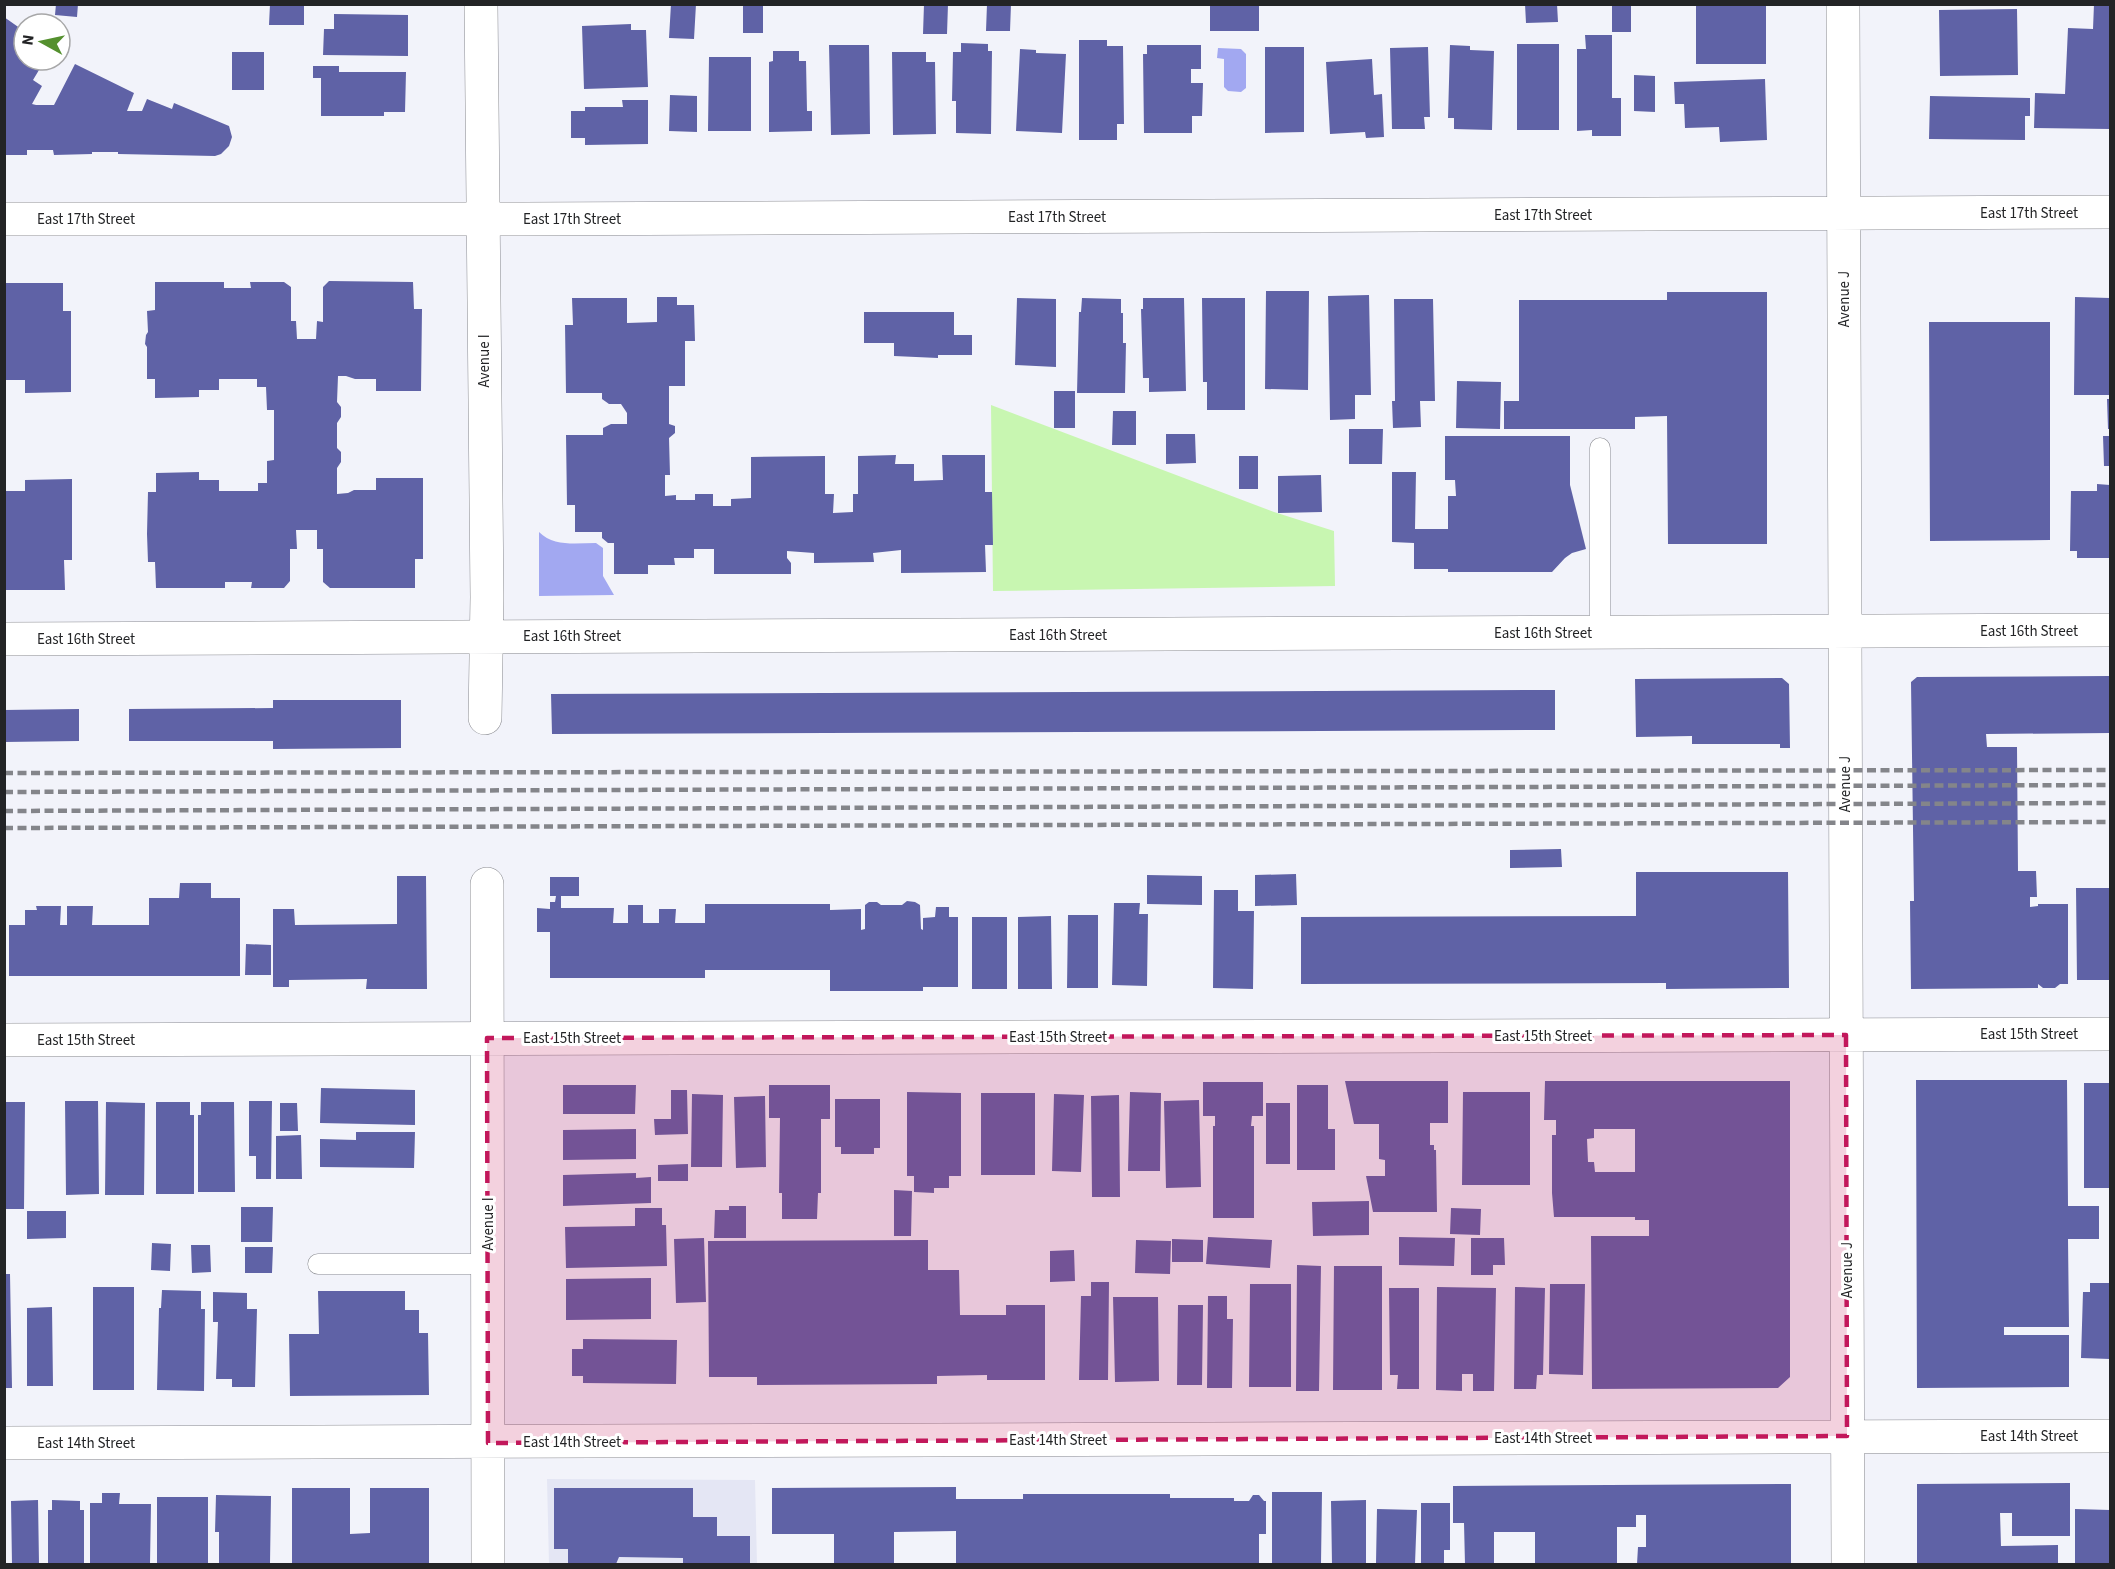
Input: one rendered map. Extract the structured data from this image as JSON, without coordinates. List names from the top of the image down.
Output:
{
  "streets": {
    "street": [
      "East 17th Street",
      "Avenue J",
      "Avenue I",
      "East 16th Street",
      "East 15th Street",
      "East 14th Street"
    ]
  },
  "crossings": [
    ["East 17th Street", "Avenue J"],
    ["East 17th Street", "Avenue I"],
    ["Avenue J", "East 16th Street"],
    ["Avenue J", "East 15th Street"],
    ["Avenue J", "East 14th Street"],
    ["Avenue I", "East 16th Street"],
    ["Avenue I", "East 15th Street"],
    ["Avenue I", "East 14th Street"]
  ],
  "north": "left"
}
